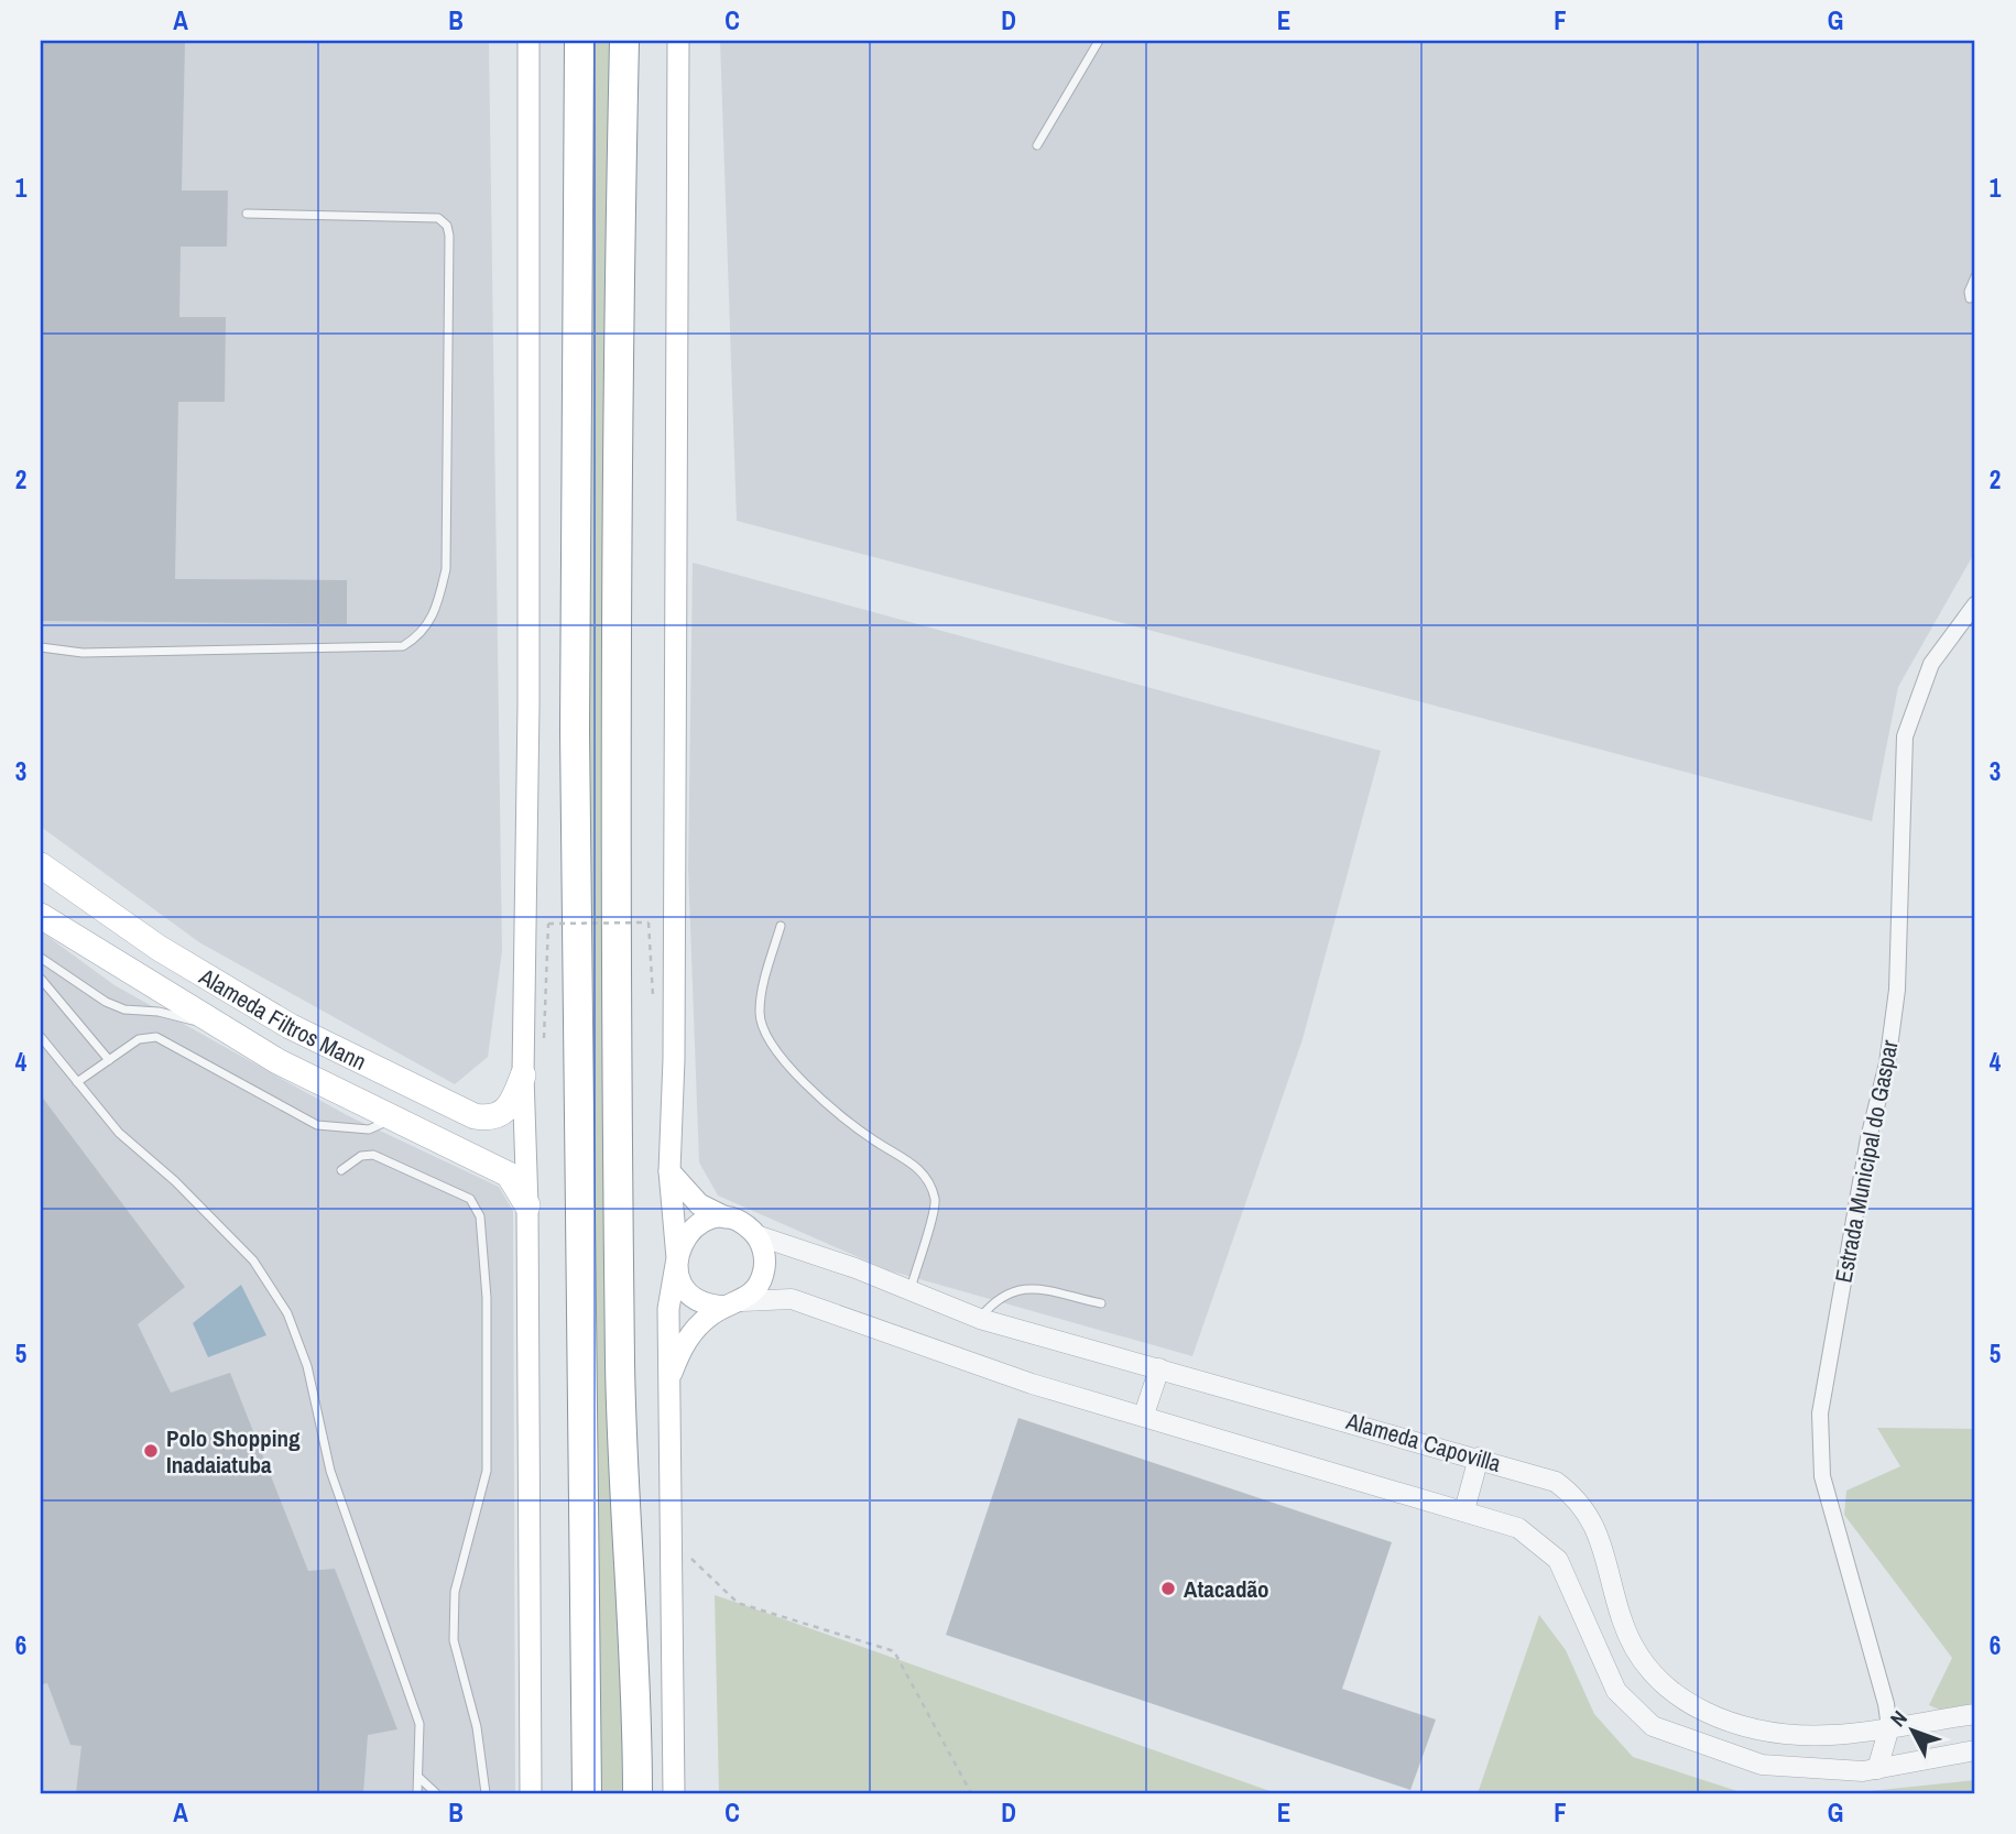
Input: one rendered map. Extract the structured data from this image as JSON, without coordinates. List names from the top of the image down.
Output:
{
  "streets": {
    "main road": ["Alameda Filtros Mann"],
    "street": ["Estrada Municipal do Gaspar", "Alameda Capovilla"]
  },
  "crossings": [
    ["Estrada Municipal do Gaspar", "Alameda Capovilla"]
  ],
  "places": ["Polo Shopping Inadaiatuba", "Atacadão"],
  "north": "top left",
  "grid": {
    "columns": [
      "A",
      "B",
      "C",
      "D",
      "E",
      "F",
      "G"
    ],
    "rows": [
      "1",
      "2",
      "3",
      "4",
      "5",
      "6"
    ]
  }
}
